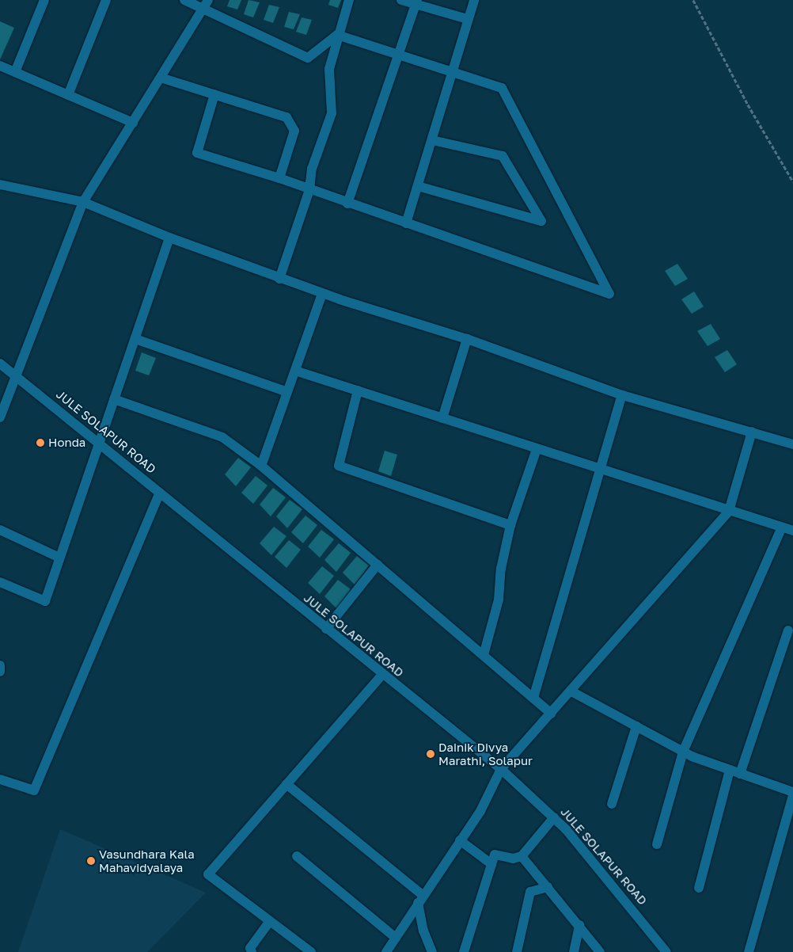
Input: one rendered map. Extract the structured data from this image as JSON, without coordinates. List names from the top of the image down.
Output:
{
  "streets": {
    "street": ["JULE SOLAPUR ROAD"]
  },
  "places": ["Honda", "Dainik Divya Marathi, Solapur", "Vasundhara Kala Mahavidyalaya"]
}
